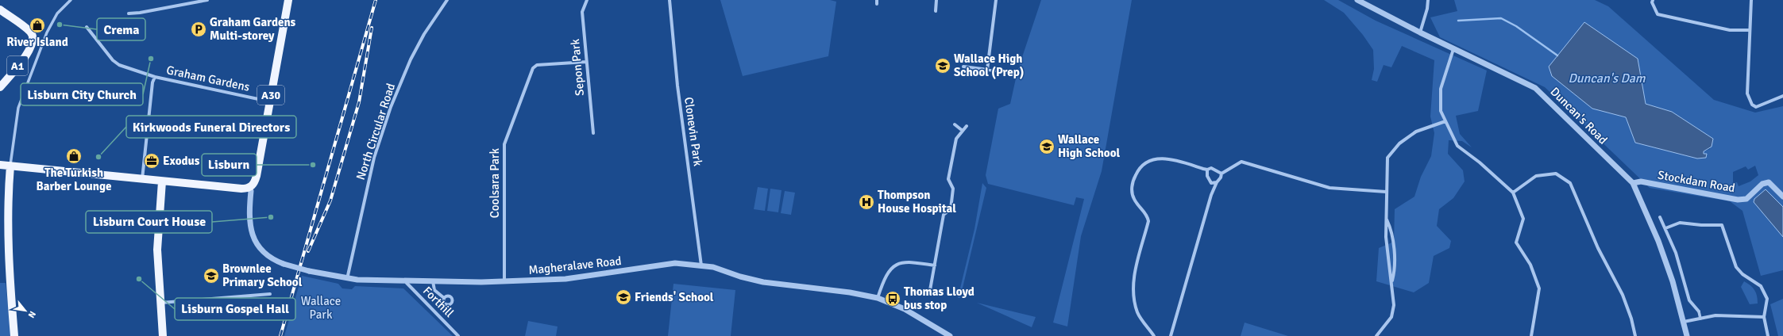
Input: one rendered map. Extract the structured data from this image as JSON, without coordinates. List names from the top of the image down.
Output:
{
  "streets": {
    "main road": ["A1", "A30"],
    "street": [
      "Sepon Park",
      "Graham Gardens",
      "Duncan's Road",
      "North Circular Road",
      "Clonevin Park",
      "Stockdam Road",
      "Coolsara Park",
      "Magheralave Road",
      "Forthill"
    ]
  },
  "crossings": [
    ["Sepon Park", "Coolsara Park"],
    ["Graham Gardens", "A30"],
    ["A30", "Magheralave Road"],
    ["Duncan's Road", "Stockdam Road"],
    ["North Circular Road", "Magheralave Road"],
    ["Clonevin Park", "Magheralave Road"],
    ["Coolsara Park", "Magheralave Road"],
    ["Magheralave Road", "Forthill"]
  ],
  "water": ["Duncan's Dam"],
  "parks": ["Wallace Park"],
  "places": {
    "other": [
      "Crema",
      "Lisburn City Church",
      "Kirkwoods Funeral Directors",
      "Lisburn",
      "Lisburn Court House",
      "Lisburn Gospel Hall"
    ],
    "shop": ["River Island", "The Turkish Barber Lounge"],
    "parking": ["Graham Gardens Multi-storey"],
    "school or university": [
      "Wallace High School (Prep)",
      "Wallace High School",
      "Brownlee Primary School",
      "Friends' School"
    ],
    "office": ["Exodus"],
    "hospital": ["Thompson House Hospital"],
    "bus stop": ["Thomas Lloyd bus stop"]
  },
  "north": "bottom right"
}
